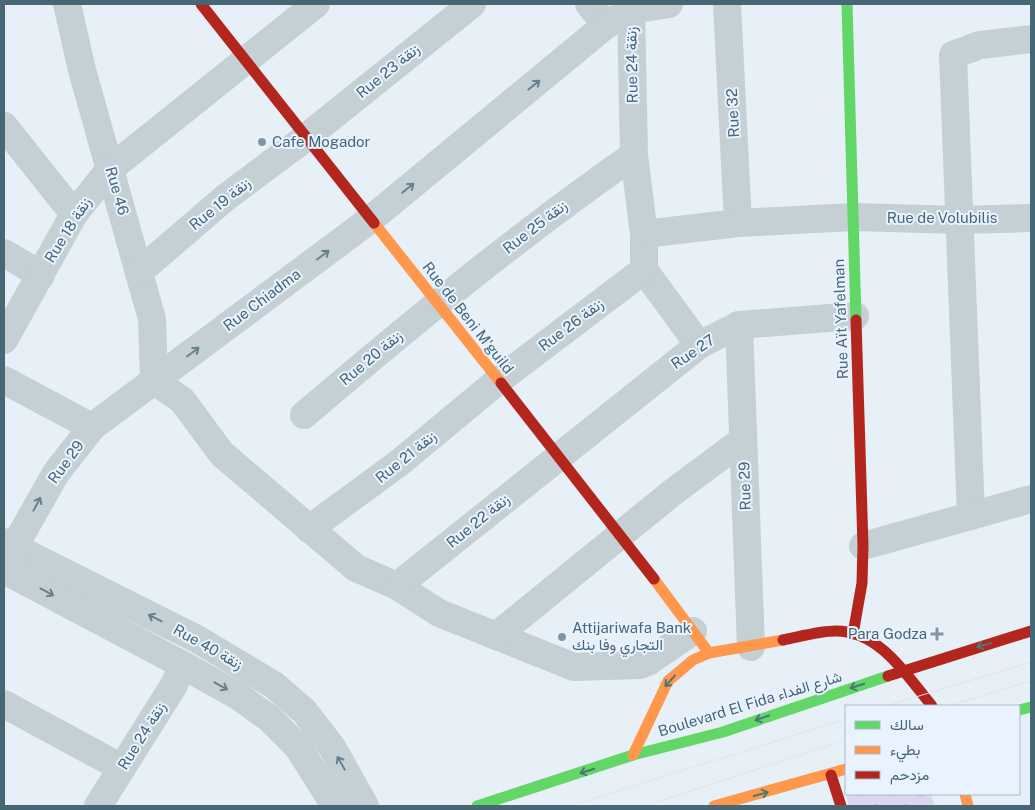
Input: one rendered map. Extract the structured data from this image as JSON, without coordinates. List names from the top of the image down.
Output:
{
  "streets": {
    "street": [
      "Rue 24 زنقة",
      "Rue 23 زنقة",
      "Rue 32",
      "Rue 46",
      "Rue 19 زنقة",
      "Rue de Volubilis",
      "Rue 25 زنقة",
      "Rue 18 زنقة",
      "Rue Chiadma",
      "Rue de Beni M'guild",
      "Rue Aït Yafelman",
      "Rue 26 زنقة",
      "Rue 27",
      "Rue 20 زنقة",
      "Rue 21 زنقة",
      "Rue 29",
      "Rue 22 زنقة",
      "Rue 40 زنقة",
      "Boulevard El Fida شارع الفداء"
    ]
  },
  "crossings": [
    ["Rue 24 زنقة", "Rue de Volubilis"],
    ["Rue 24 زنقة", "Rue 25 زنقة"],
    ["Rue 24 زنقة", "Rue Chiadma"],
    ["Rue 24 زنقة", "Rue de Beni M'guild"],
    ["Rue 24 زنقة", "Rue 26 زنقة"],
    ["Rue 24 زنقة", "Rue 40 زنقة"],
    ["Rue 23 زنقة", "Rue 19 زنقة"],
    ["Rue 23 زنقة", "Rue de Beni M'guild"],
    ["Rue 32", "Rue de Volubilis"],
    ["Rue 46", "Rue 19 زنقة"],
    ["Rue 46", "Rue 18 زنقة"],
    ["Rue 46", "Rue Chiadma"],
    ["Rue 46", "Rue 29"],
    ["Rue 19 زنقة", "Rue de Beni M'guild"],
    ["Rue de Volubilis", "Rue Aït Yafelman"],
    ["Rue 25 زنقة", "Rue de Beni M'guild"],
    ["Rue 25 زنقة", "Rue 20 زنقة"],
    ["Rue 18 زنقة", "Rue de Beni M'guild"],
    ["Rue Chiadma", "Rue de Beni M'guild"],
    ["Rue Chiadma", "Rue 29"],
    ["Rue de Beni M'guild", "Rue 26 زنقة"],
    ["Rue de Beni M'guild", "Rue 27"],
    ["Rue de Beni M'guild", "Rue 20 زنقة"],
    ["Rue de Beni M'guild", "Rue 21 زنقة"],
    ["Rue de Beni M'guild", "Rue 22 زنقة"],
    ["Rue Aït Yafelman", "Rue 27"],
    ["Rue 26 زنقة", "Rue 21 زنقة"],
    ["Rue 27", "Rue 29"],
    ["Rue 27", "Rue 22 زنقة"],
    ["Rue 29", "Rue 40 زنقة"]
  ],
  "one_way": ["Rue 24 زنقة", "Rue Chiadma"],
  "places": {
    "other": ["Cafe Mogador", "Attijariwafa Bank التجاري وفا بنك"],
    "health": ["Para Godza"]
  },
  "legend": ["سالك", "بطيء", "مزدحم"]
}
